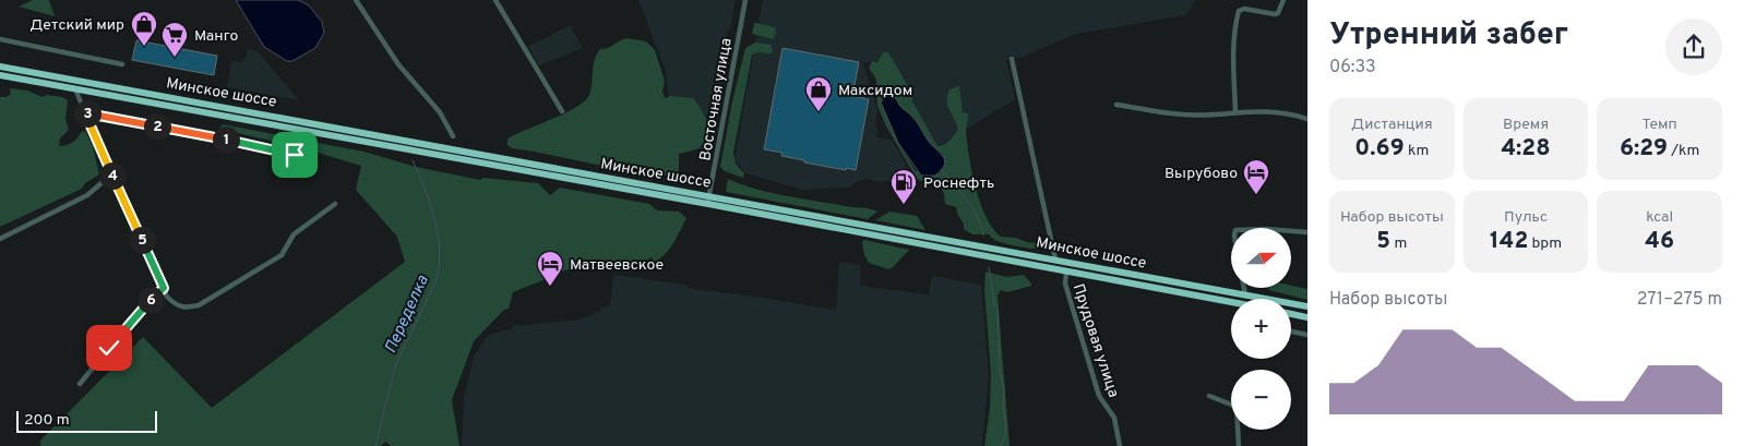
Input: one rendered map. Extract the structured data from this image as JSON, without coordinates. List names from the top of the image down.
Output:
{
  "streets": {
    "highway": ["Минское шоссе"],
    "street": ["Восточная улица", "Прудовая улица"]
  },
  "crossings": [
    ["Минское шоссе", "Восточная улица"],
    ["Минское шоссе", "Прудовая улица"]
  ],
  "water": ["Переделка"],
  "places": {
    "shop": ["Детский мир", "Максидом"],
    "supermarket": ["Манго"],
    "hotel": ["Вырубово", "Матвеевское"],
    "fuel station": ["Роснефть"]
  },
  "scale_bar": "200 m",
  "north": "right",
  "page": {
    "heading": ["Утренний забег", "06:33"],
    "stats": [
      ["Дистанция", "0.69 km"],
      ["Время", "4:28"],
      ["Темп", "6:29 /km"],
      ["Набор высоты", "5 m"],
      ["Пульс", "142 bpm"],
      ["kcal", "46"]
    ],
    "pins": [
      "3",
      "2",
      "1",
      "4",
      "5",
      "6"
    ],
    "map_buttons": ["+", "−"],
    "chart": ["Набор высоты", "271–275 m"],
    "scale": "200 m"
  }
}
